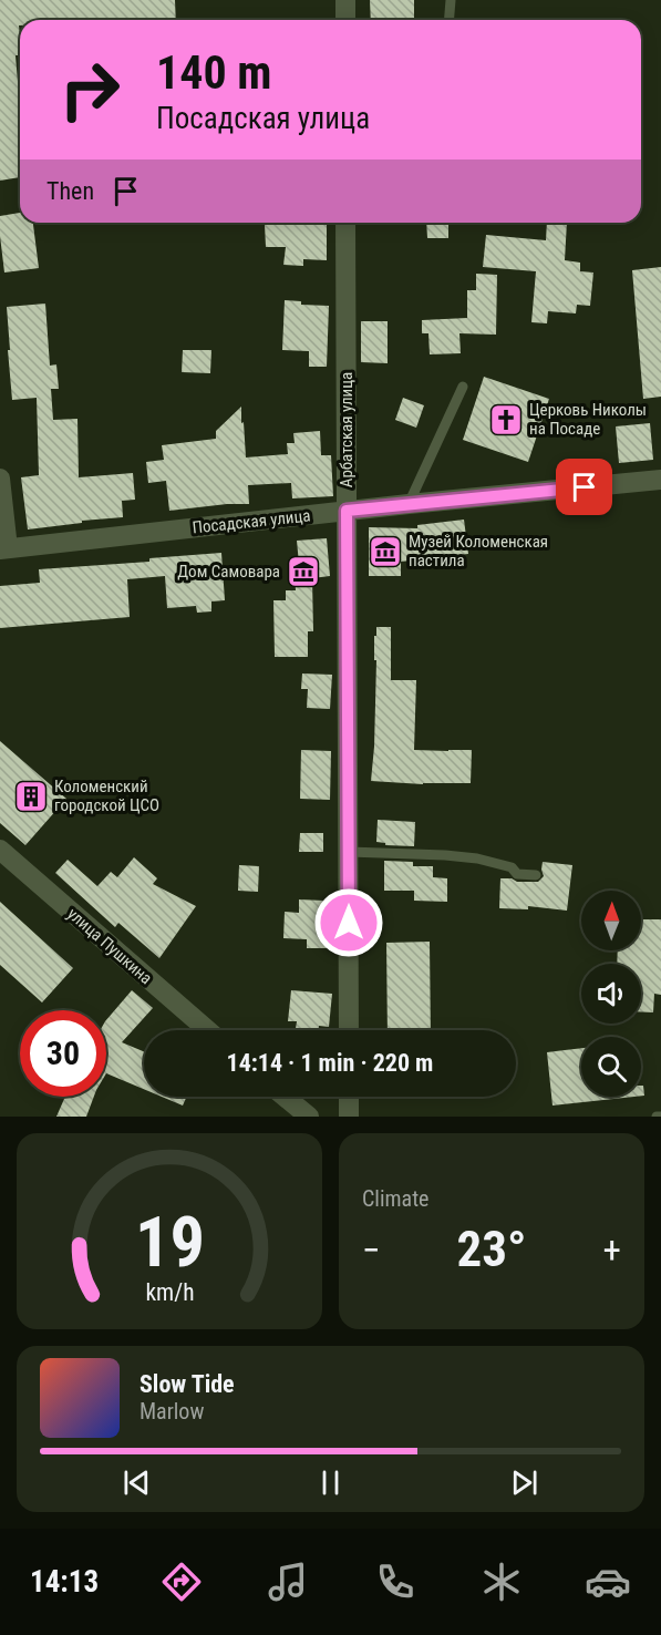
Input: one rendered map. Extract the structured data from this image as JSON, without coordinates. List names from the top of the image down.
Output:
{
  "streets": {
    "street": ["Арбатская улица", "Посадская улица", "улица Пушкина"]
  },
  "crossings": [
    ["Арбатская улица", "Посадская улица"]
  ],
  "places": {
    "church": ["Церковь Николы на Посаде"],
    "museum": ["Музей Коломенская пастила", "Дом Самовара"],
    "building": ["Коломенский городской ЦСО"]
  },
  "north": "top",
  "page": {
    "turn": ["140 m", "Посадская улица"],
    "then": "Then",
    "limit": "30",
    "trip": "14:14 · 1 min · 220 m",
    "tile": "Climate",
    "heat": ["−", "23°", "+"],
    "song": ["Slow Tide", "Marlow"],
    "tabs": "14:13",
    "gauge": ["19", "km/h"]
  }
}
